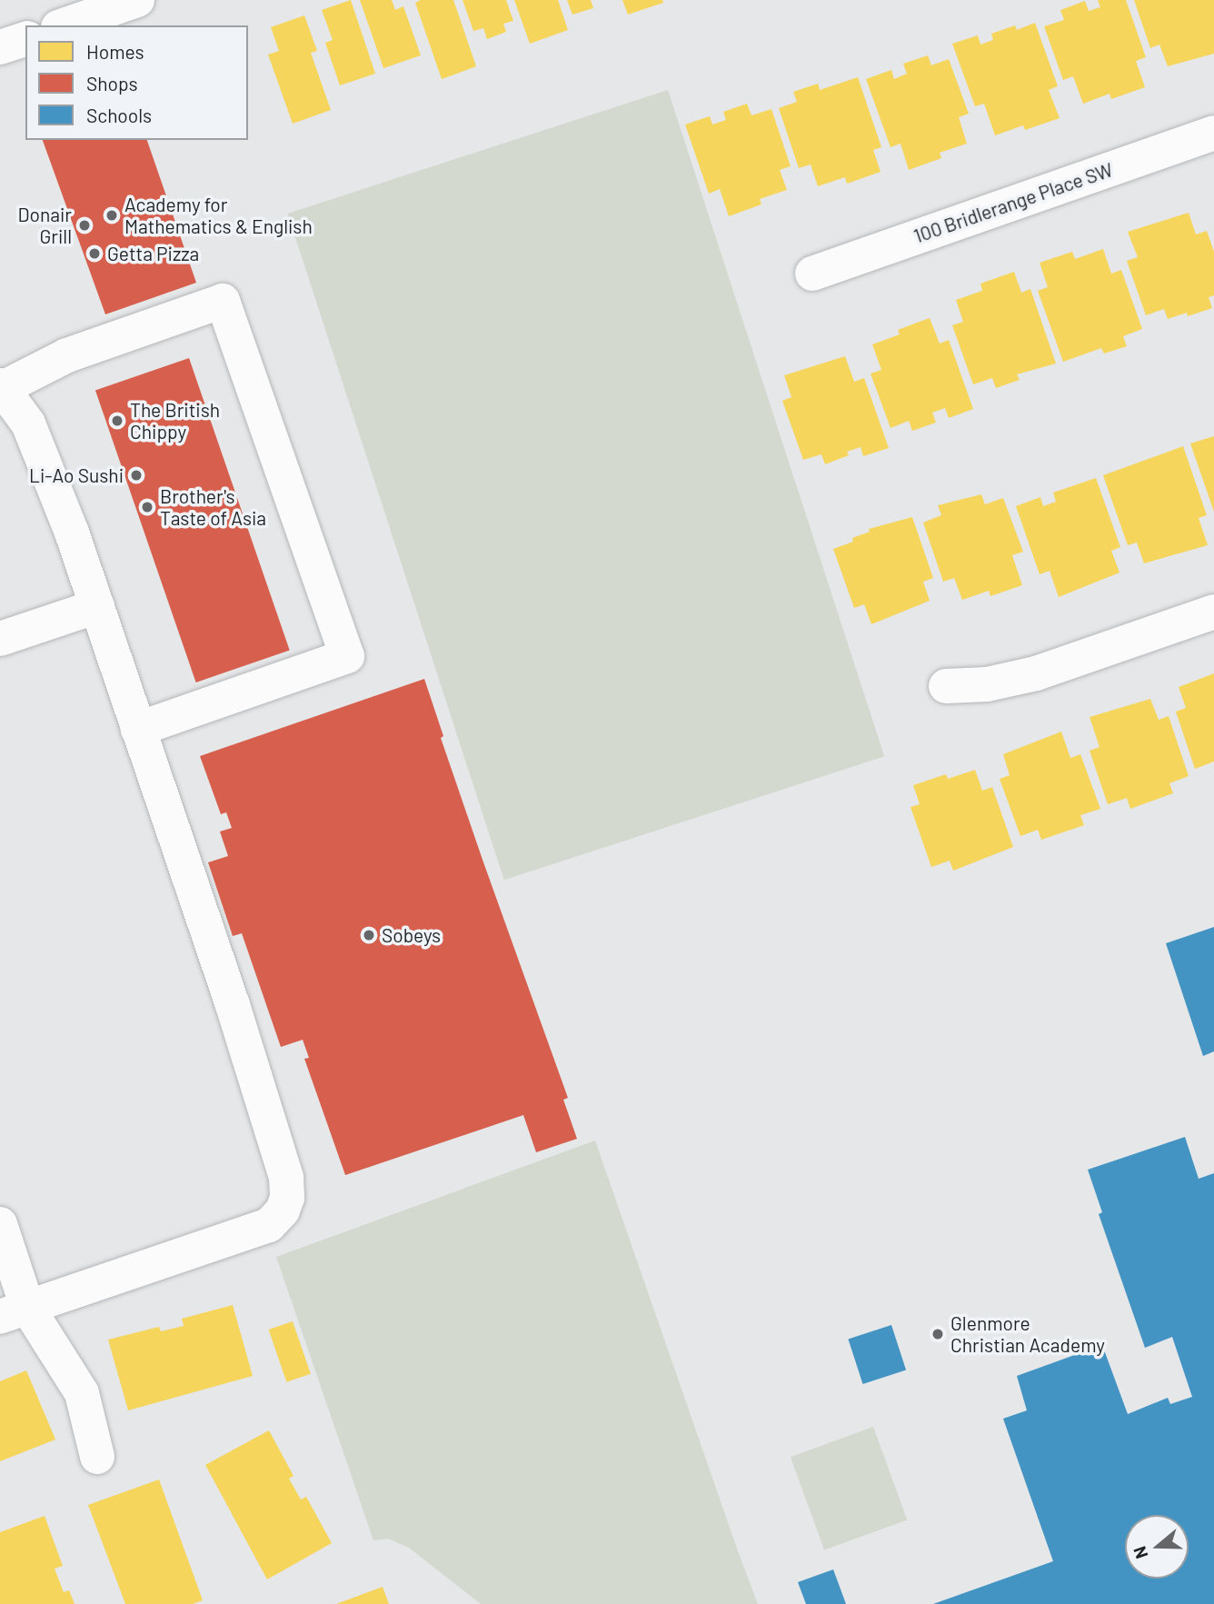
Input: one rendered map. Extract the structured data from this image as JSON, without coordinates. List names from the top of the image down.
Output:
{
  "streets": {
    "street": ["100 Bridlerange Place SW"]
  },
  "places": [
    "Academy for Mathematics & English",
    "Donair Grill",
    "Getta Pizza",
    "The British Chippy",
    "Li-Ao Sushi",
    "Brother's Taste of Asia",
    "Sobeys",
    "Glenmore Christian Academy"
  ],
  "legend": ["Homes", "Shops", "Schools"],
  "north": "left"
}
